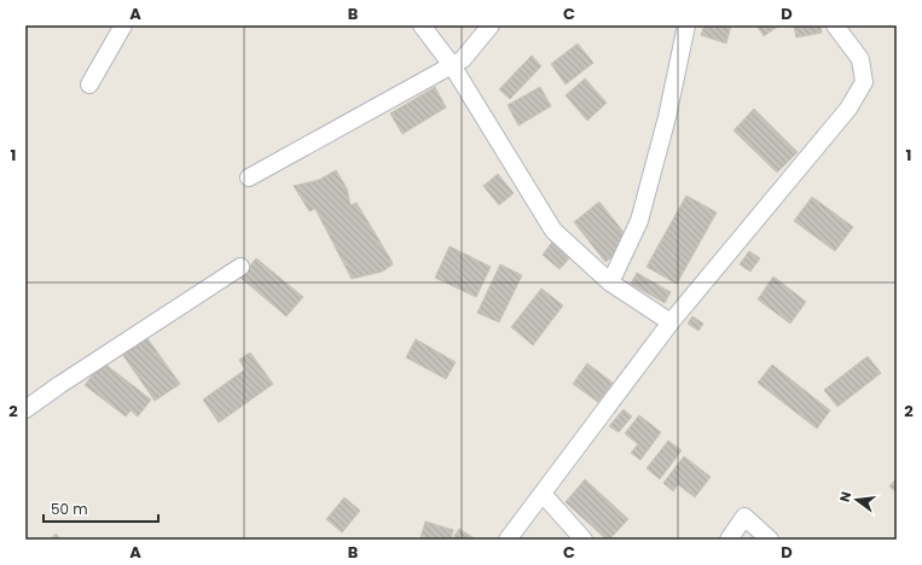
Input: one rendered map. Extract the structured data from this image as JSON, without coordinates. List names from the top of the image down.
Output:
{
  "scale_bar": "50 m",
  "north": "left",
  "grid": {
    "columns": [
      "A",
      "B",
      "C",
      "D"
    ],
    "rows": ["1", "2"]
  }
}
